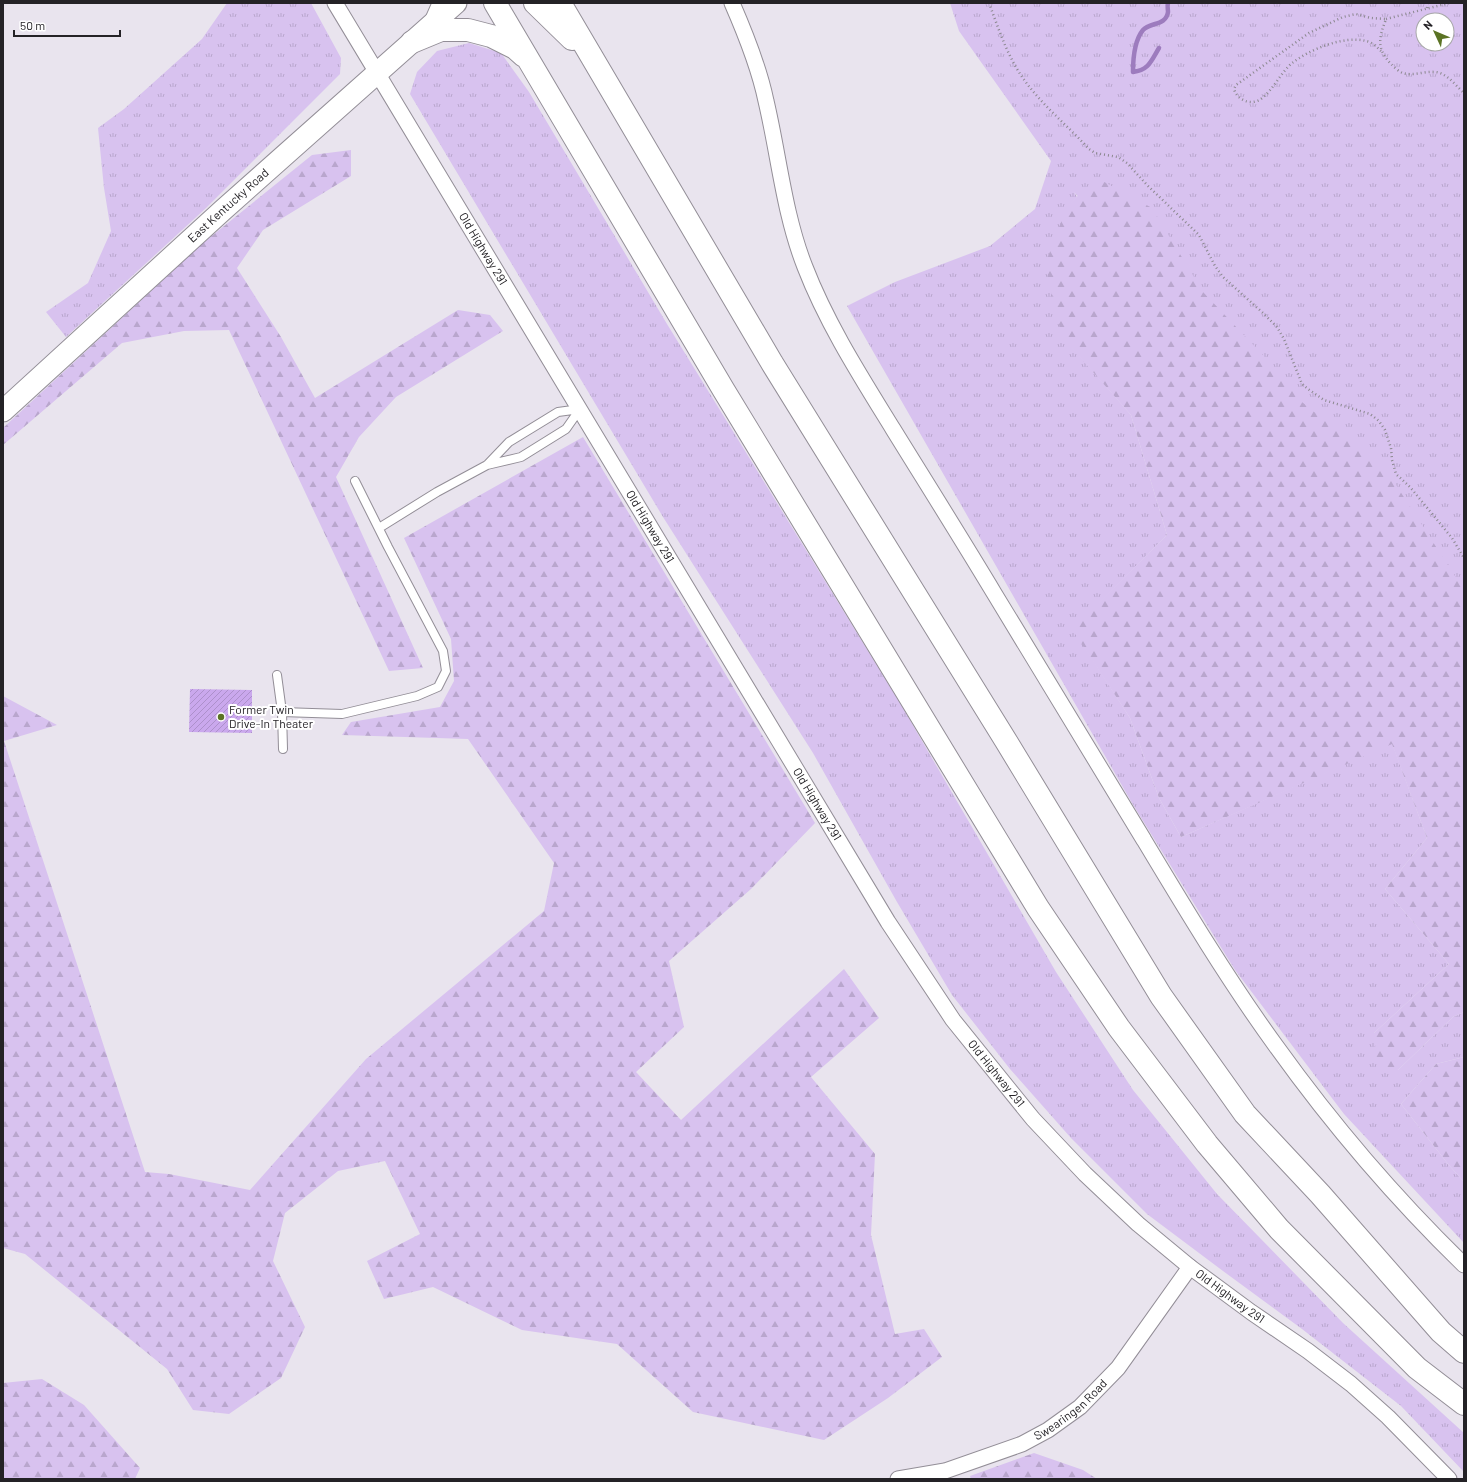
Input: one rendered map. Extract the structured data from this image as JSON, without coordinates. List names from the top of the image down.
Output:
{
  "streets": {
    "main road": ["East Kentucky Road"],
    "street": ["Old Highway 291", "Swearingen Road"]
  },
  "crossings": [
    ["East Kentucky Road", "Old Highway 291"],
    ["Old Highway 291", "Swearingen Road"]
  ],
  "places": ["Former Twin Drive-In Theater"],
  "scale_bar": "50 m",
  "north": "top left"
}
